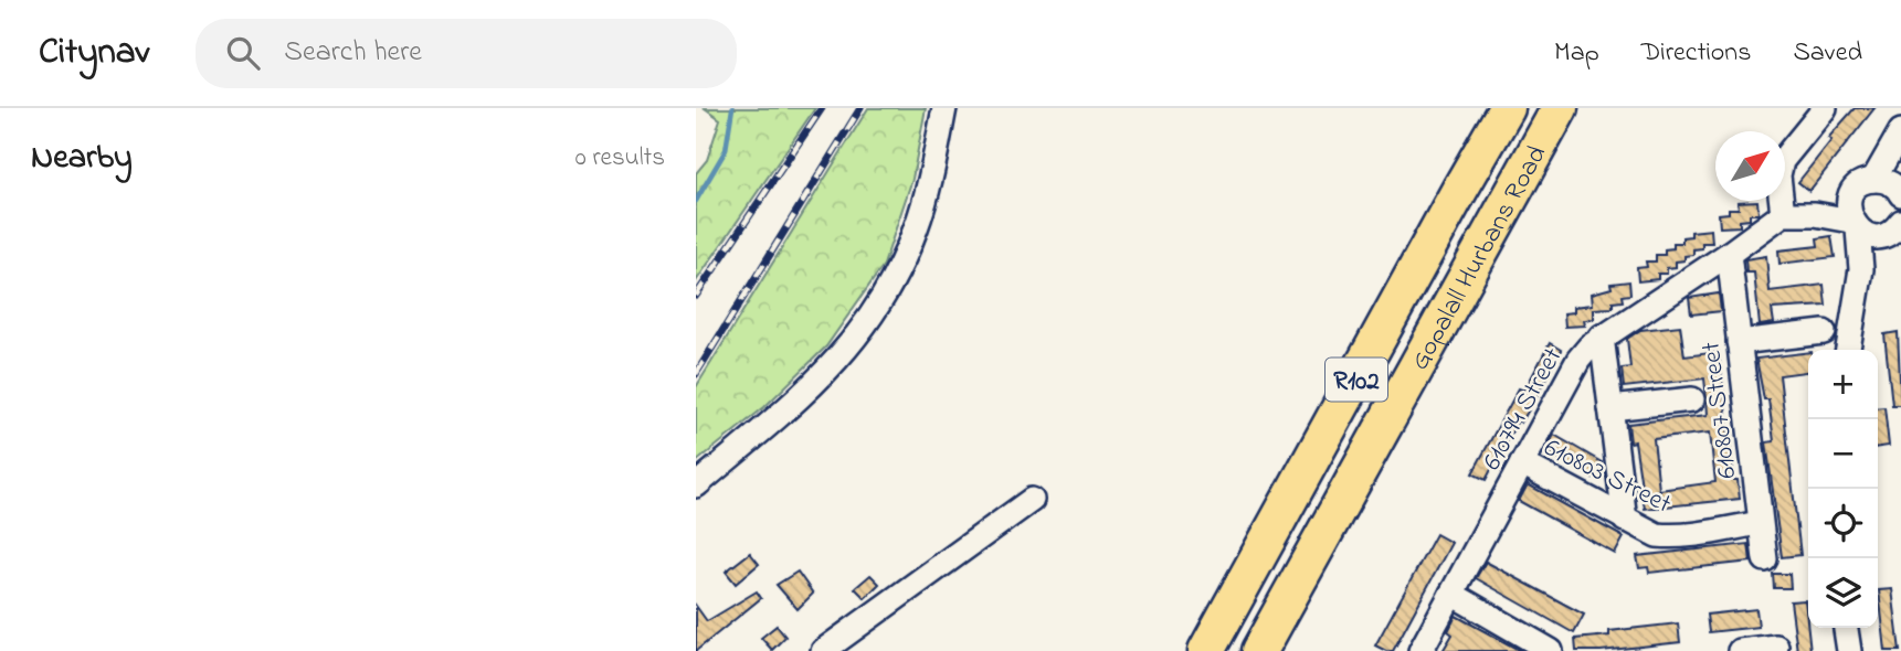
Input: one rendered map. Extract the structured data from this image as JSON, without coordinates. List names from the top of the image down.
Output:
{
  "streets": {
    "highway": ["Gopalall Hurbans Road", "R102"],
    "street": ["610794 Street", "610807 Street", "610803 Street"]
  },
  "crossings": [
    ["610794 Street", "610807 Street"],
    ["610794 Street", "610803 Street"],
    ["610807 Street", "610803 Street"]
  ],
  "north": "top right",
  "page": {
    "header": "Citynav",
    "search": "Search here",
    "nav": ["Map", "Directions", "Saved"],
    "heading": ["Nearby", "0 results"],
    "map_buttons": ["+", "−"]
  }
}
